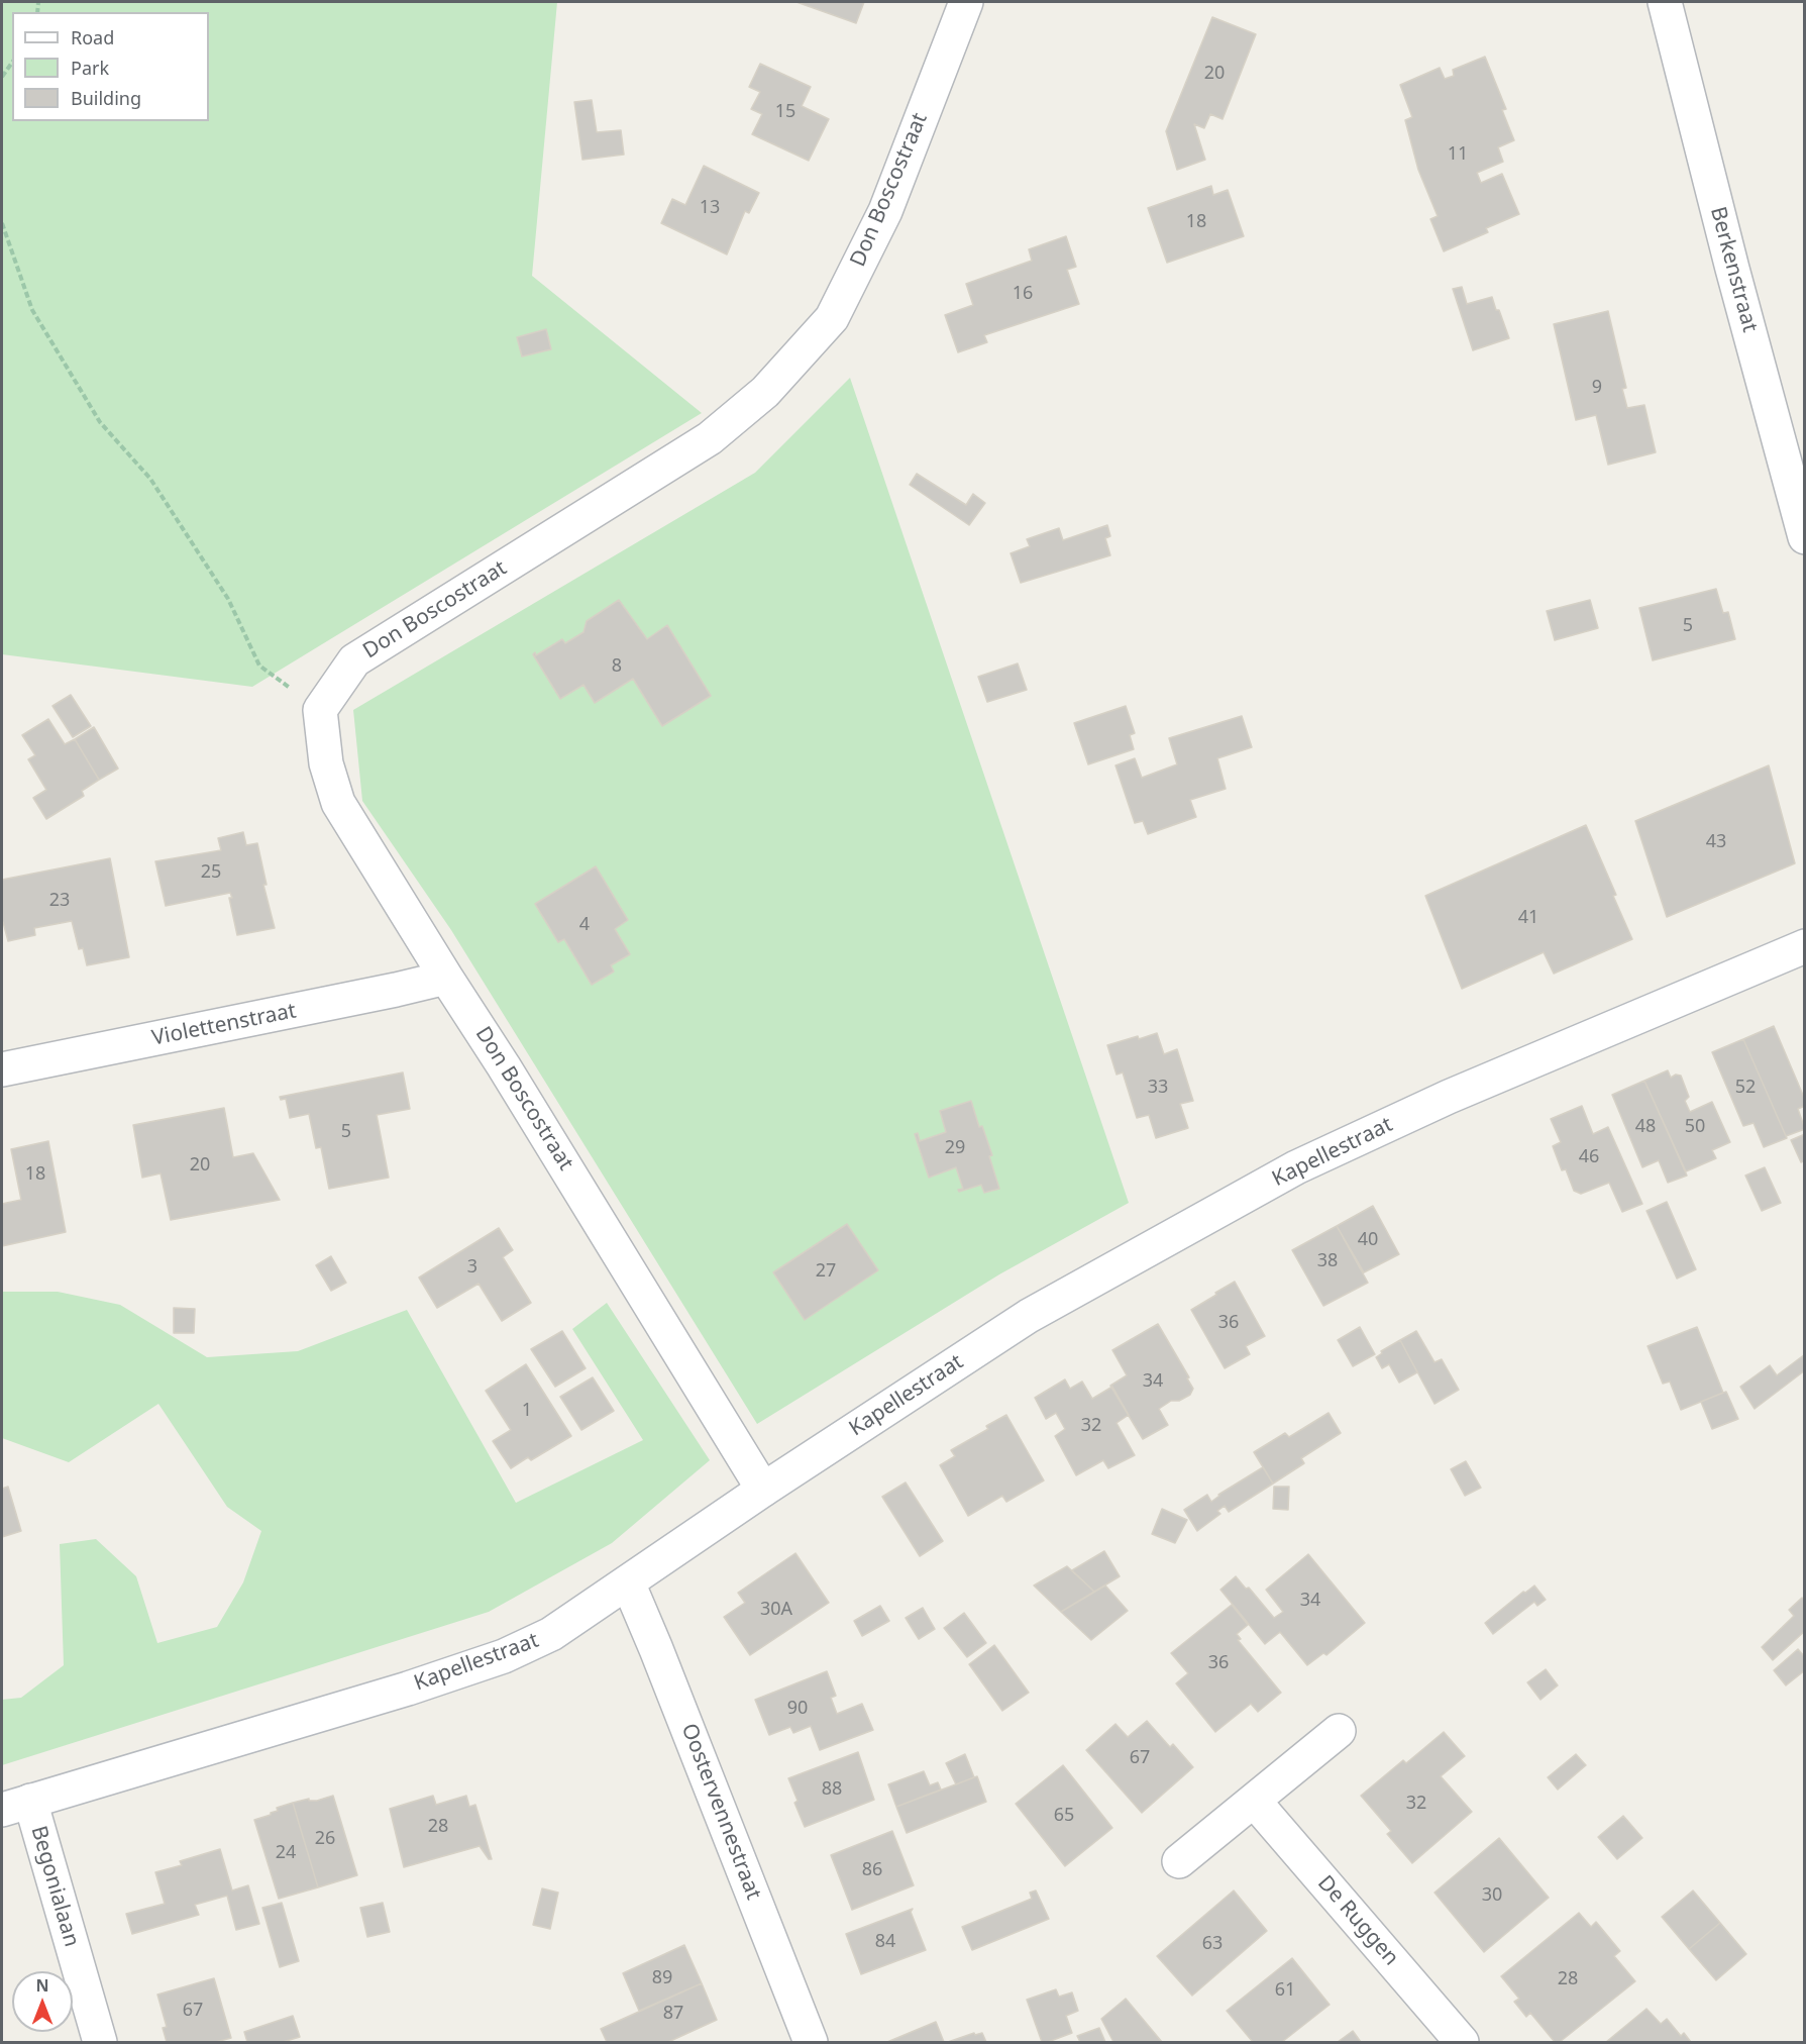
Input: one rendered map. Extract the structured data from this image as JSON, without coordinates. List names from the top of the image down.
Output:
{
  "streets": {
    "street": [
      "Don Boscostraat",
      "Berkenstraat",
      "Violettenstraat",
      "Kapellestraat",
      "Oostervennestraat",
      "Begonialaan",
      "De Ruggen"
    ]
  },
  "crossings": [
    ["Don Boscostraat", "Violettenstraat"],
    ["Don Boscostraat", "Kapellestraat"],
    ["Kapellestraat", "Oostervennestraat"],
    ["Kapellestraat", "Begonialaan"]
  ],
  "house_numbers": [
    "20",
    "15",
    "11",
    "13",
    "18",
    "16",
    "9",
    "5",
    "8",
    "43",
    "25",
    "23",
    "41",
    "4",
    "33",
    "52",
    "48",
    "50",
    "5",
    "29",
    "46",
    "20",
    "18",
    "40",
    "38",
    "3",
    "27",
    "36",
    "34",
    "1",
    "32",
    "34",
    "30A",
    "36",
    "90",
    "67",
    "88",
    "32",
    "65",
    "28",
    "26",
    "24",
    "86",
    "30",
    "84",
    "63",
    "89",
    "28",
    "61",
    "67",
    "87"
  ],
  "legend": ["Road", "Park", "Building"],
  "north": "top"
}
